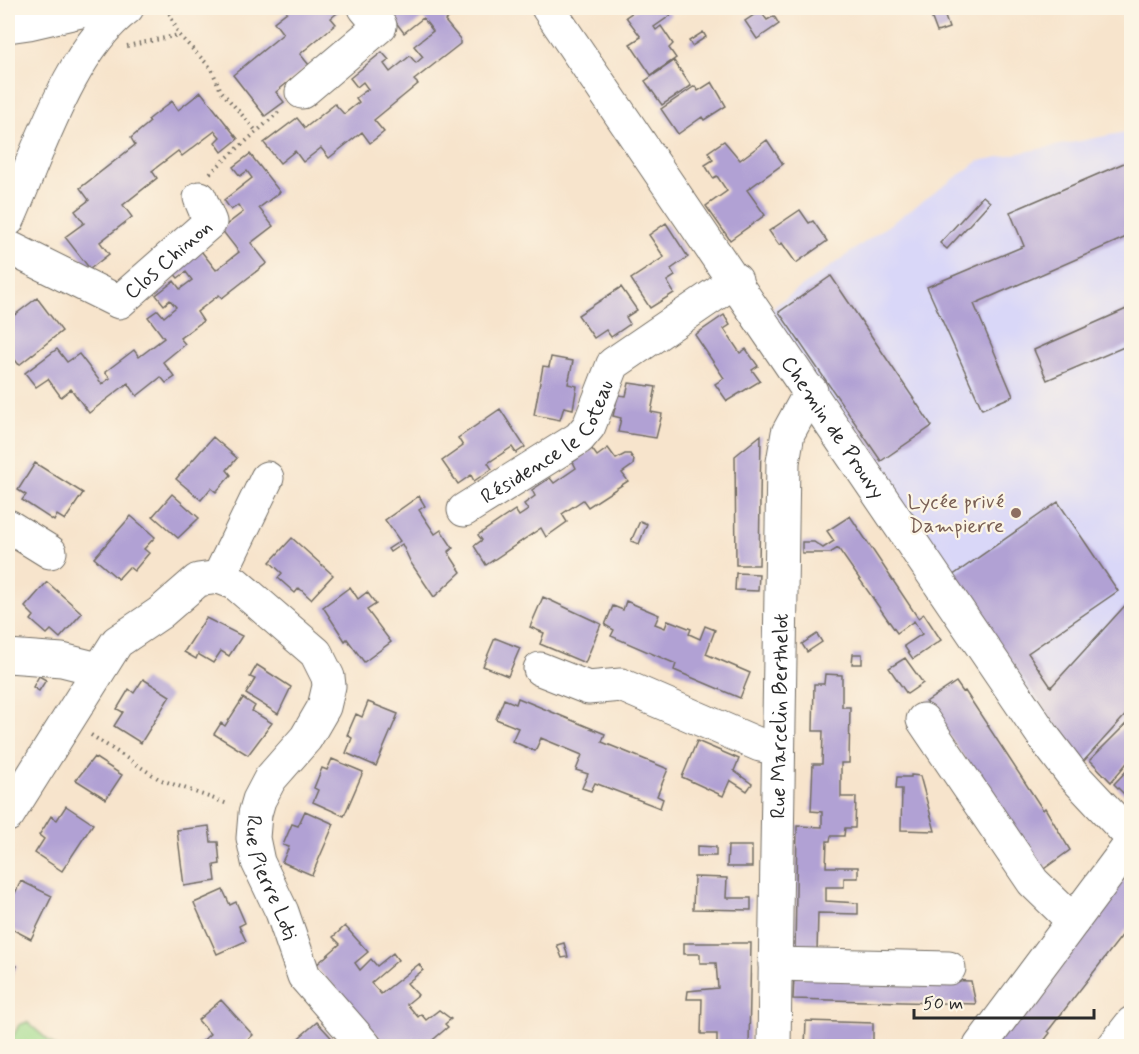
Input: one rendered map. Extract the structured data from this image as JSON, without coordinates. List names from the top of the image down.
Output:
{
  "streets": {
    "street": [
      "Clos Chinon",
      "Chemin de Prouvy",
      "Résidence le Coteau",
      "Rue Marcelin Berthelot",
      "Rue Pierre Loti"
    ]
  },
  "crossings": [
    ["Chemin de Prouvy", "Résidence le Coteau"],
    ["Chemin de Prouvy", "Rue Marcelin Berthelot"]
  ],
  "places": ["Lycée privé Dampierre"],
  "scale_bar": "50 m"
}
